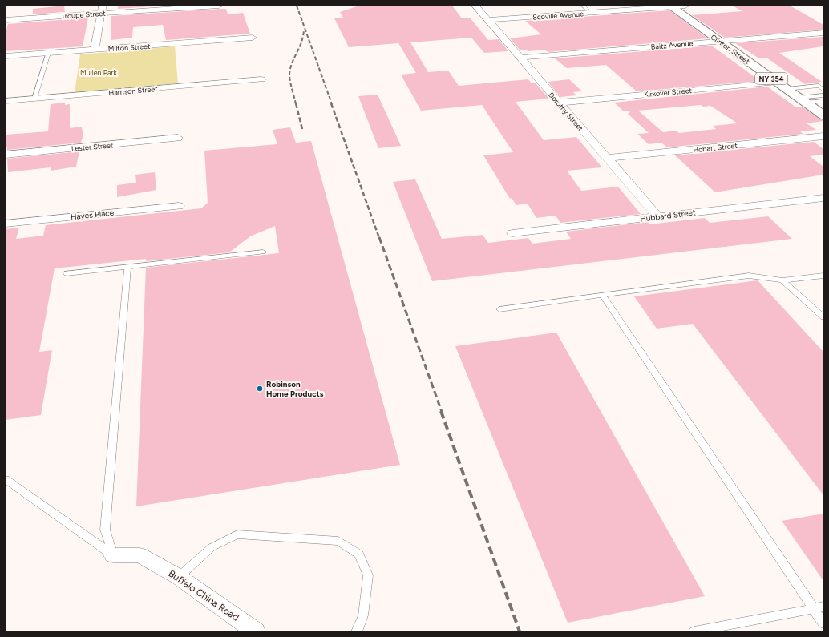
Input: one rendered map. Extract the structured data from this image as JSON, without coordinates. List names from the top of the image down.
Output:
{
  "streets": {
    "main road": ["Clinton Street", "NY 354"],
    "street": [
      "Troupe Street",
      "Scoville Avenue",
      "Baitz Avenue",
      "Milton Street",
      "Harrison Street",
      "Kirkover Street",
      "Dorothy Street",
      "Lester Street",
      "Hobart Street",
      "Hayes Place",
      "Hubbard Street",
      "Buffalo China Road"
    ]
  },
  "crossings": [
    ["Scoville Avenue", "Clinton Street"],
    ["Scoville Avenue", "Dorothy Street"],
    ["Baitz Avenue", "Clinton Street"],
    ["Baitz Avenue", "Dorothy Street"],
    ["Clinton Street", "Kirkover Street"],
    ["Kirkover Street", "Dorothy Street"],
    ["Dorothy Street", "Hobart Street"],
    ["Dorothy Street", "Hubbard Street"]
  ],
  "parks": ["Mullen Park"],
  "places": ["Robinson Home Products"]
}
